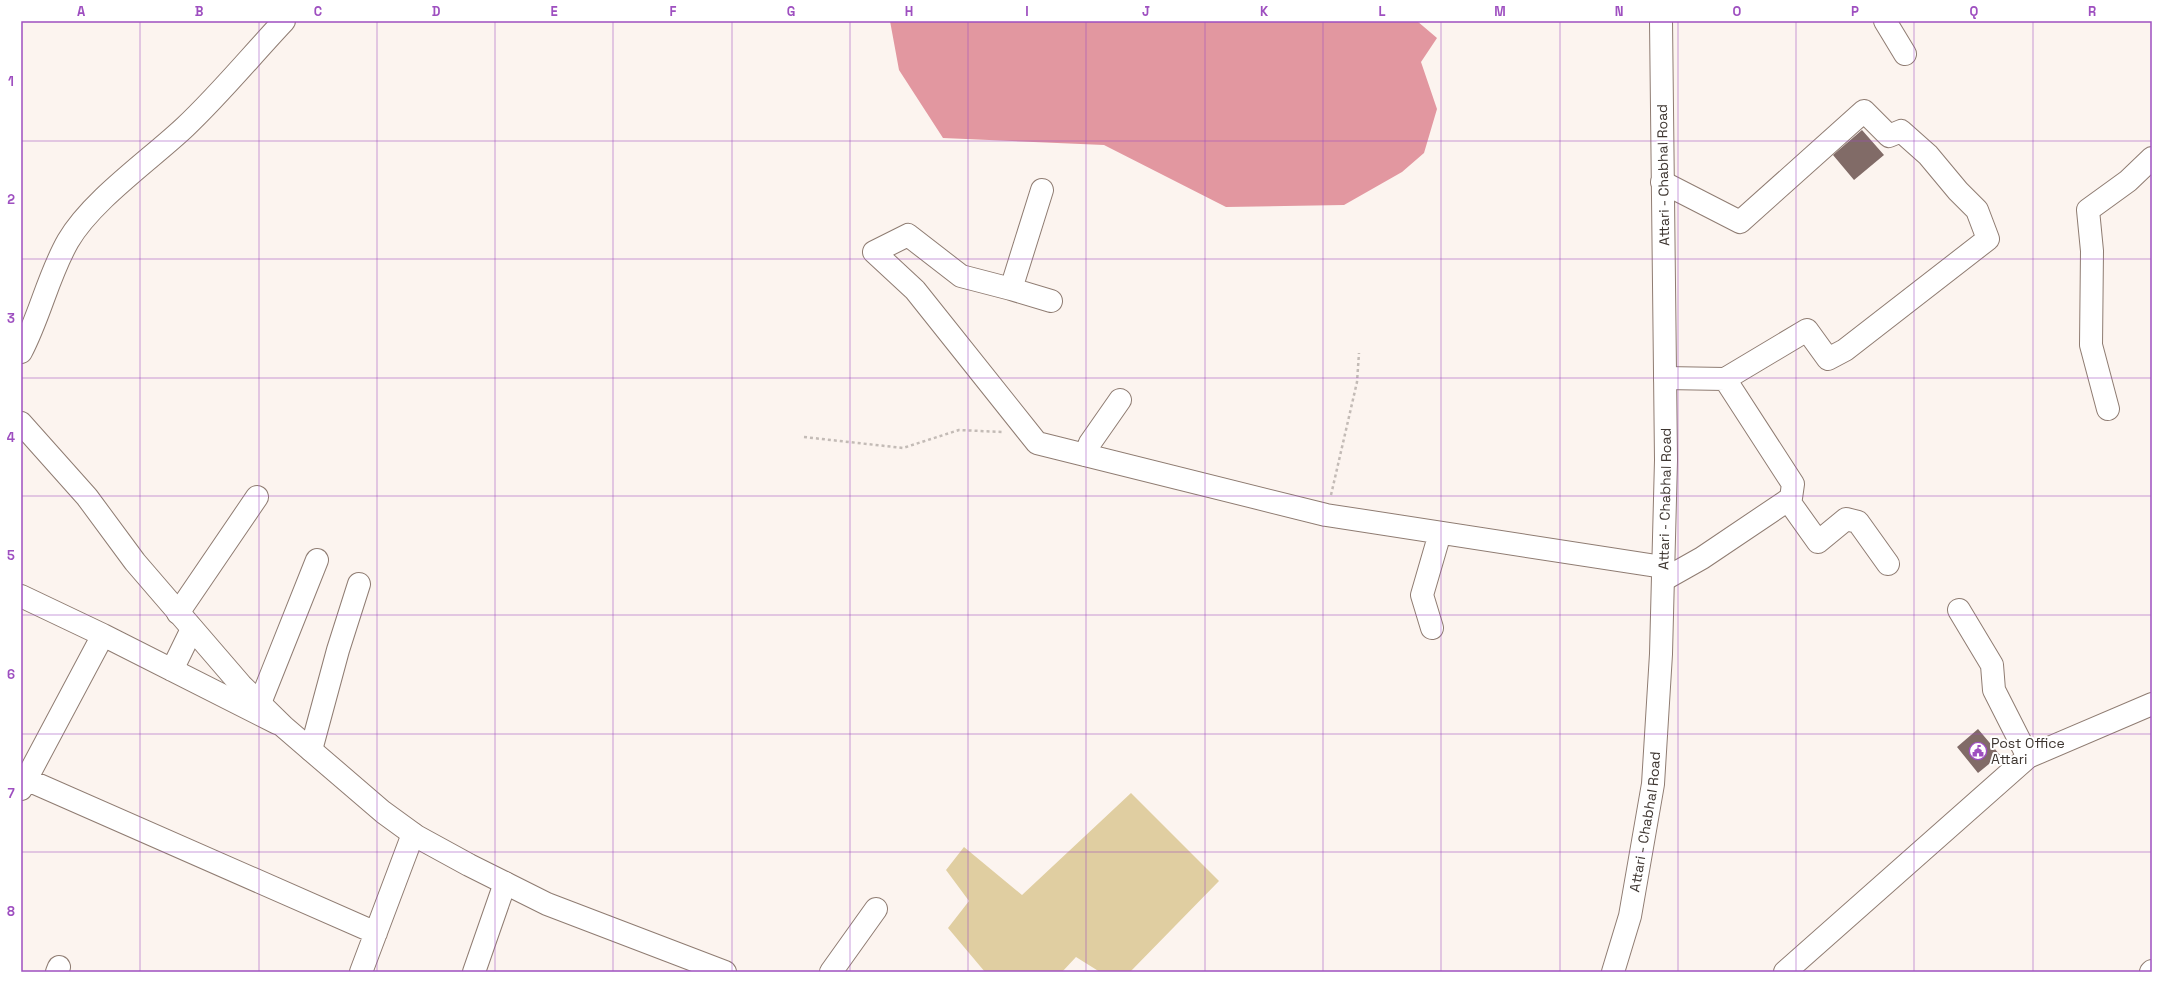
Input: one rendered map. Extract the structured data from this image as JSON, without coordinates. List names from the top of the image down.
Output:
{
  "streets": {
    "street": ["Attari - Chabhal Road"]
  },
  "places": {
    "public building": ["Post Office Attari"]
  },
  "grid": {
    "columns": [
      "A",
      "B",
      "C",
      "D",
      "E",
      "F",
      "G",
      "H",
      "I",
      "J",
      "K",
      "L",
      "M",
      "N",
      "O",
      "P",
      "Q",
      "R"
    ],
    "rows": [
      "1",
      "2",
      "3",
      "4",
      "5",
      "6",
      "7",
      "8"
    ]
  }
}
